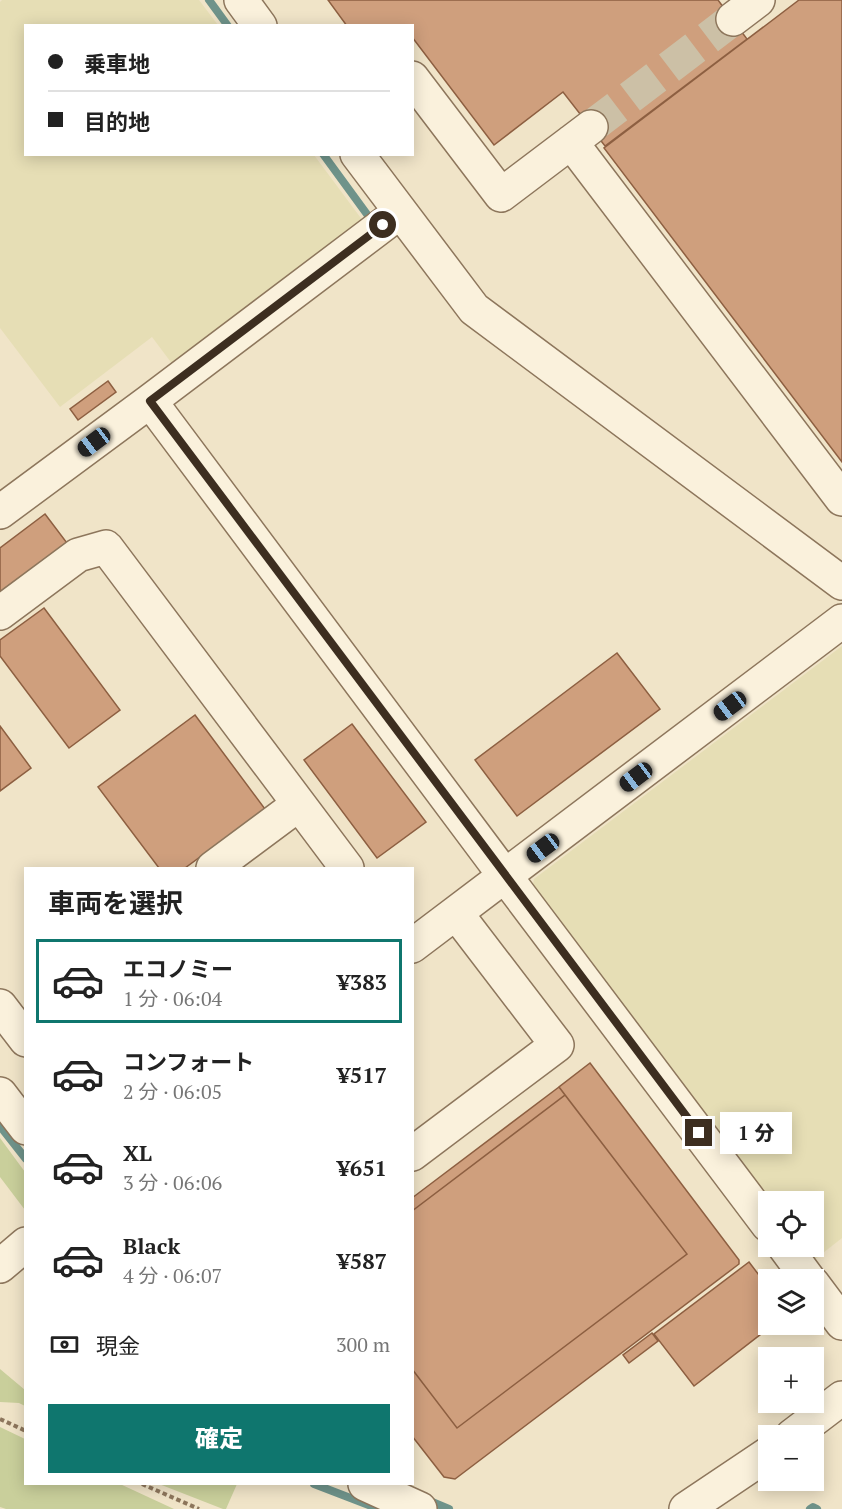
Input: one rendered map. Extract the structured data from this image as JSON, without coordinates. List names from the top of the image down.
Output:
{
  "page": {
    "banner": ["乗車地", "目的地"],
    "heading": "車両を選択",
    "list": [
      {
        "name": "エコノミー",
        "note": "1 分 · 06:04",
        "value": "¥383"
      },
      {
        "name": "コンフォート",
        "note": "2 分 · 06:05",
        "value": "¥517"
      },
      {
        "name": "XL",
        "note": "3 分 · 06:06",
        "value": "¥651"
      },
      {
        "name": "Black",
        "note": "4 分 · 06:07",
        "value": "¥587"
      }
    ],
    "bubble": "1 分",
    "map_buttons": ["+", "−"],
    "pay": ["現金", "300 m"],
    "buttons": "確定"
  }
}
